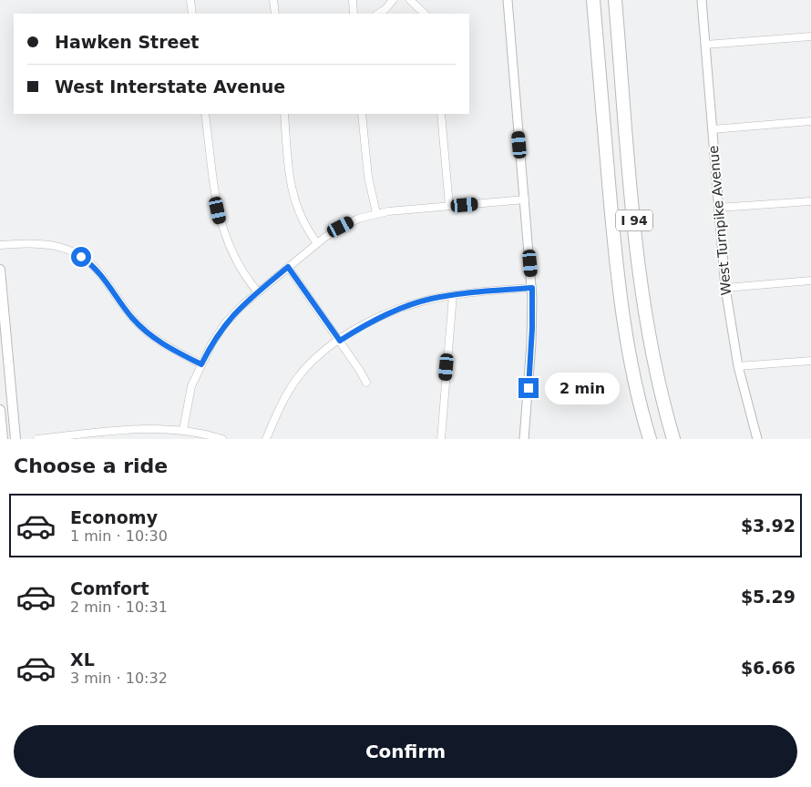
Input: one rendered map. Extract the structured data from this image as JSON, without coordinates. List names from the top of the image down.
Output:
{
  "streets": {
    "highway": ["I 94"],
    "street": ["West Turnpike Avenue"]
  },
  "page": {
    "banner": ["Hawken Street", "West Interstate Avenue"],
    "bubble": "2 min",
    "heading": "Choose a ride",
    "list": [
      {
        "name": "Economy",
        "note": "1 min · 10:30",
        "value": "$3.92"
      },
      {
        "name": "Comfort",
        "note": "2 min · 10:31",
        "value": "$5.29"
      },
      {
        "name": "XL",
        "note": "3 min · 10:32",
        "value": "$6.66"
      }
    ],
    "buttons": "Confirm"
  }
}
